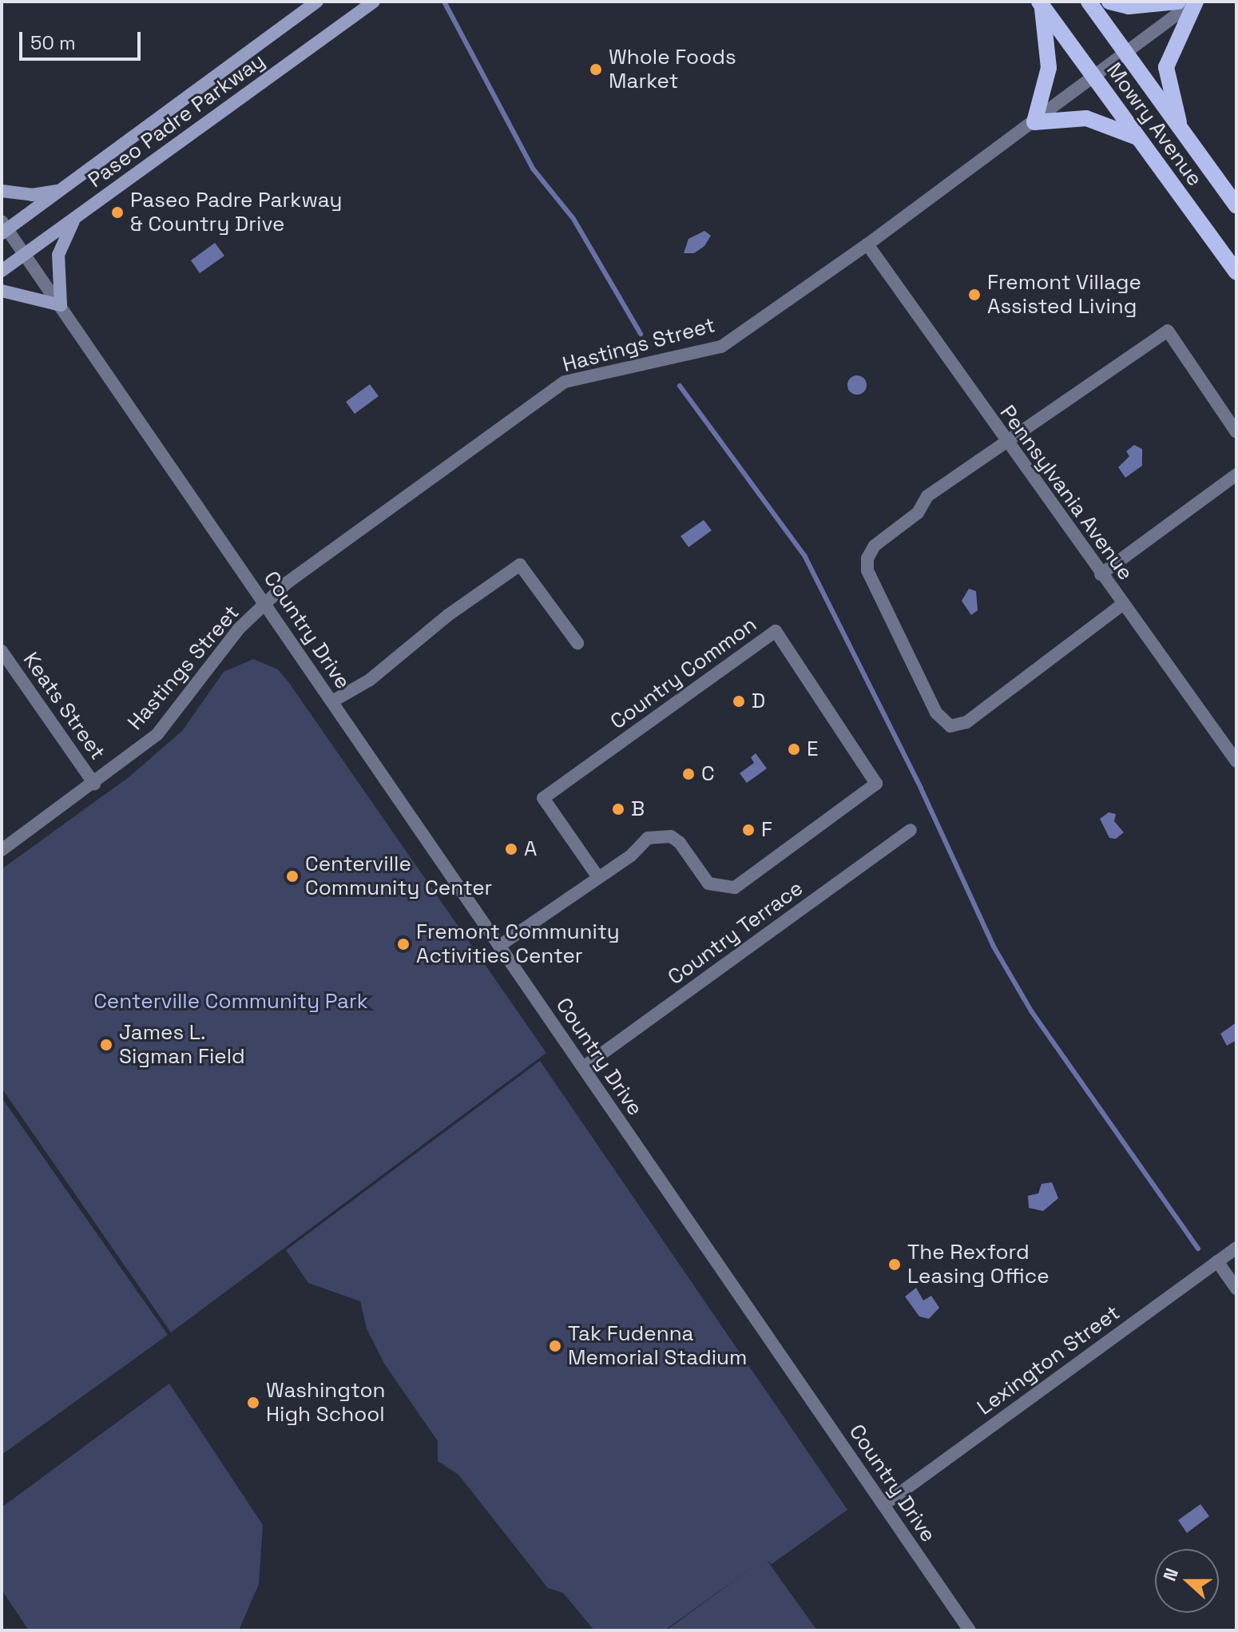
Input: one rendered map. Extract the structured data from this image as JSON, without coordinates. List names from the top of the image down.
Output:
{
  "streets": {
    "main road": ["Paseo Padre Parkway", "Mowry Avenue"],
    "street": [
      "Hastings Street",
      "Pennsylvania Avenue",
      "Country Drive",
      "Country Common",
      "Keats Street",
      "Country Terrace",
      "Lexington Street"
    ]
  },
  "crossings": [
    ["Paseo Padre Parkway", "Country Drive"],
    ["Mowry Avenue", "Hastings Street"],
    ["Hastings Street", "Pennsylvania Avenue"],
    ["Hastings Street", "Country Drive"],
    ["Hastings Street", "Keats Street"],
    ["Country Drive", "Country Terrace"],
    ["Country Drive", "Lexington Street"],
    ["Country Common", "Country Terrace"]
  ],
  "parks": ["Centerville Community Park"],
  "places": [
    "Whole Foods Market",
    "Paseo Padre Parkway & Country Drive",
    "Fremont Village Assisted Living",
    "D",
    "E",
    "C",
    "B",
    "F",
    "A",
    "Centerville Community Center",
    "Fremont Community Activities Center",
    "James L. Sigman Field",
    "The Rexford Leasing Office",
    "Tak Fudenna Memorial Stadium",
    "Washington High School"
  ],
  "scale_bar": "50 m",
  "north": "left"
}
